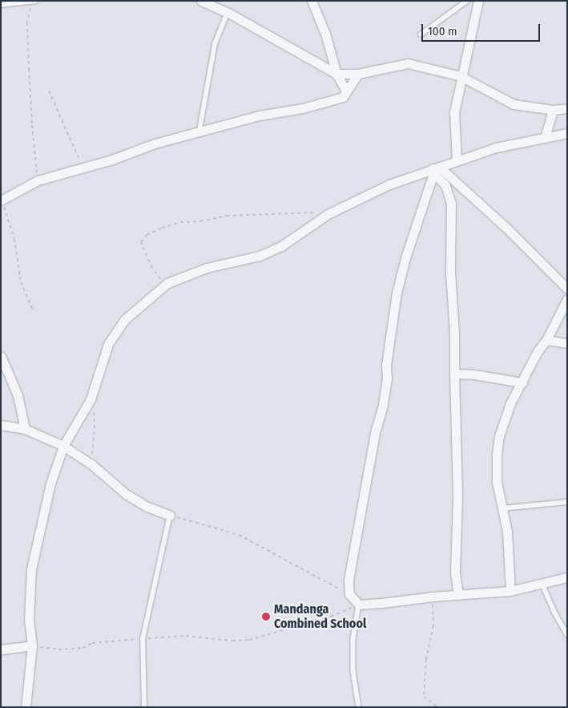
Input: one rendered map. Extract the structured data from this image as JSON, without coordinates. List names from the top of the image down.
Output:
{
  "places": ["Mandanga Combined School"],
  "scale_bar": "100 m"
}
